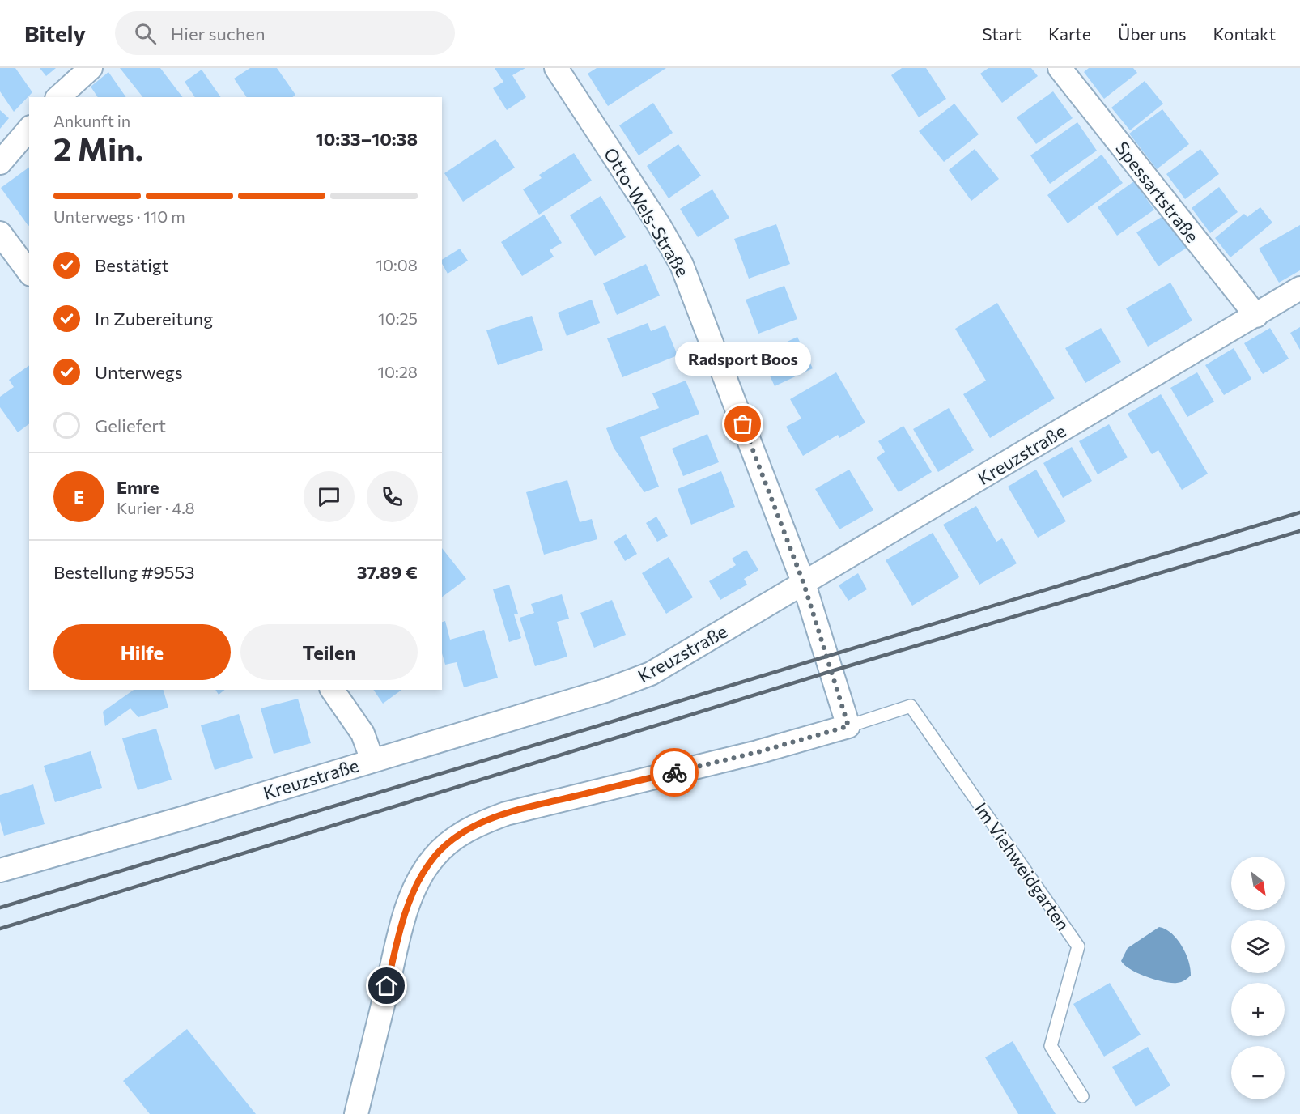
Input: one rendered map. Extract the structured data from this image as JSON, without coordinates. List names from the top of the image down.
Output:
{
  "streets": {
    "street": ["Spessartstraße", "Otto-Wels-Straße", "Kreuzstraße"],
    "lane": ["Im Viehweidgarten"]
  },
  "crossings": [
    ["Spessartstraße", "Kreuzstraße"],
    ["Otto-Wels-Straße", "Kreuzstraße"],
    ["Otto-Wels-Straße", "Im Viehweidgarten"]
  ],
  "places": ["Radsport Boos"],
  "north": "bottom right",
  "page": {
    "header": "Bitely",
    "search": "Hier suchen",
    "nav": [
      "Start",
      "Karte",
      "Über uns",
      "Kontakt"
    ],
    "heading": ["2 Min.", "Ankunft in", "10:33–10:38"],
    "panel": [
      "Emre",
      "Kurier · 4.8",
      "Bestellung #9553",
      "37.89 €"
    ],
    "bar": "Unterwegs · 110 m",
    "list": [
      ["Bestätigt", "10:08"],
      ["In Zubereitung", "10:25"],
      ["Unterwegs", "10:28"],
      "Geliefert"
    ],
    "bubble": "Radsport Boos",
    "round": "E",
    "buttons": ["Hilfe", "Teilen"],
    "map_buttons": ["+", "−"]
  }
}
